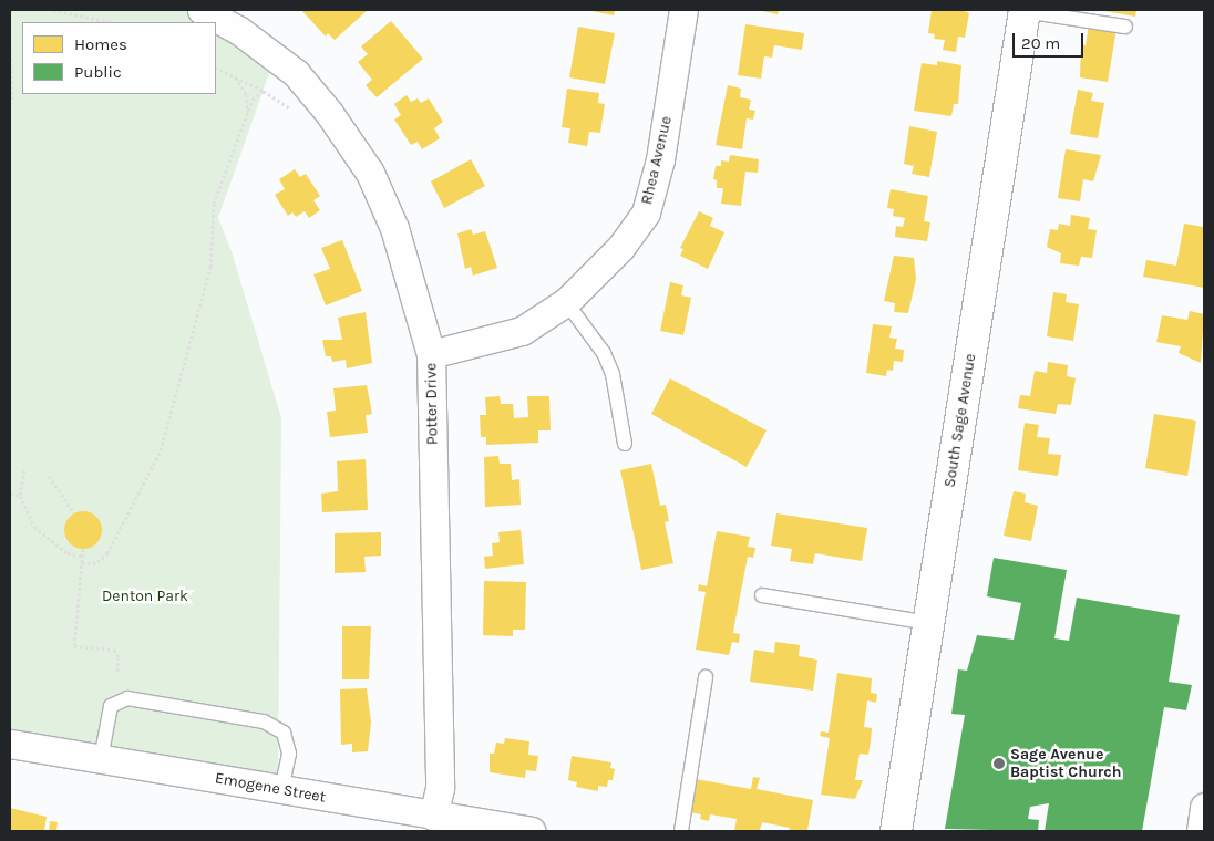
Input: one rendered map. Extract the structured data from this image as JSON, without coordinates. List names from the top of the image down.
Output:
{
  "streets": {
    "street": [
      "Rhea Avenue",
      "Potter Drive",
      "South Sage Avenue",
      "Emogene Street"
    ]
  },
  "crossings": [
    ["Rhea Avenue", "Potter Drive"],
    ["Potter Drive", "Emogene Street"]
  ],
  "parks": ["Denton Park"],
  "places": ["Sage Avenue Baptist Church"],
  "legend": ["Homes", "Public"],
  "scale_bar": "20 m"
}
